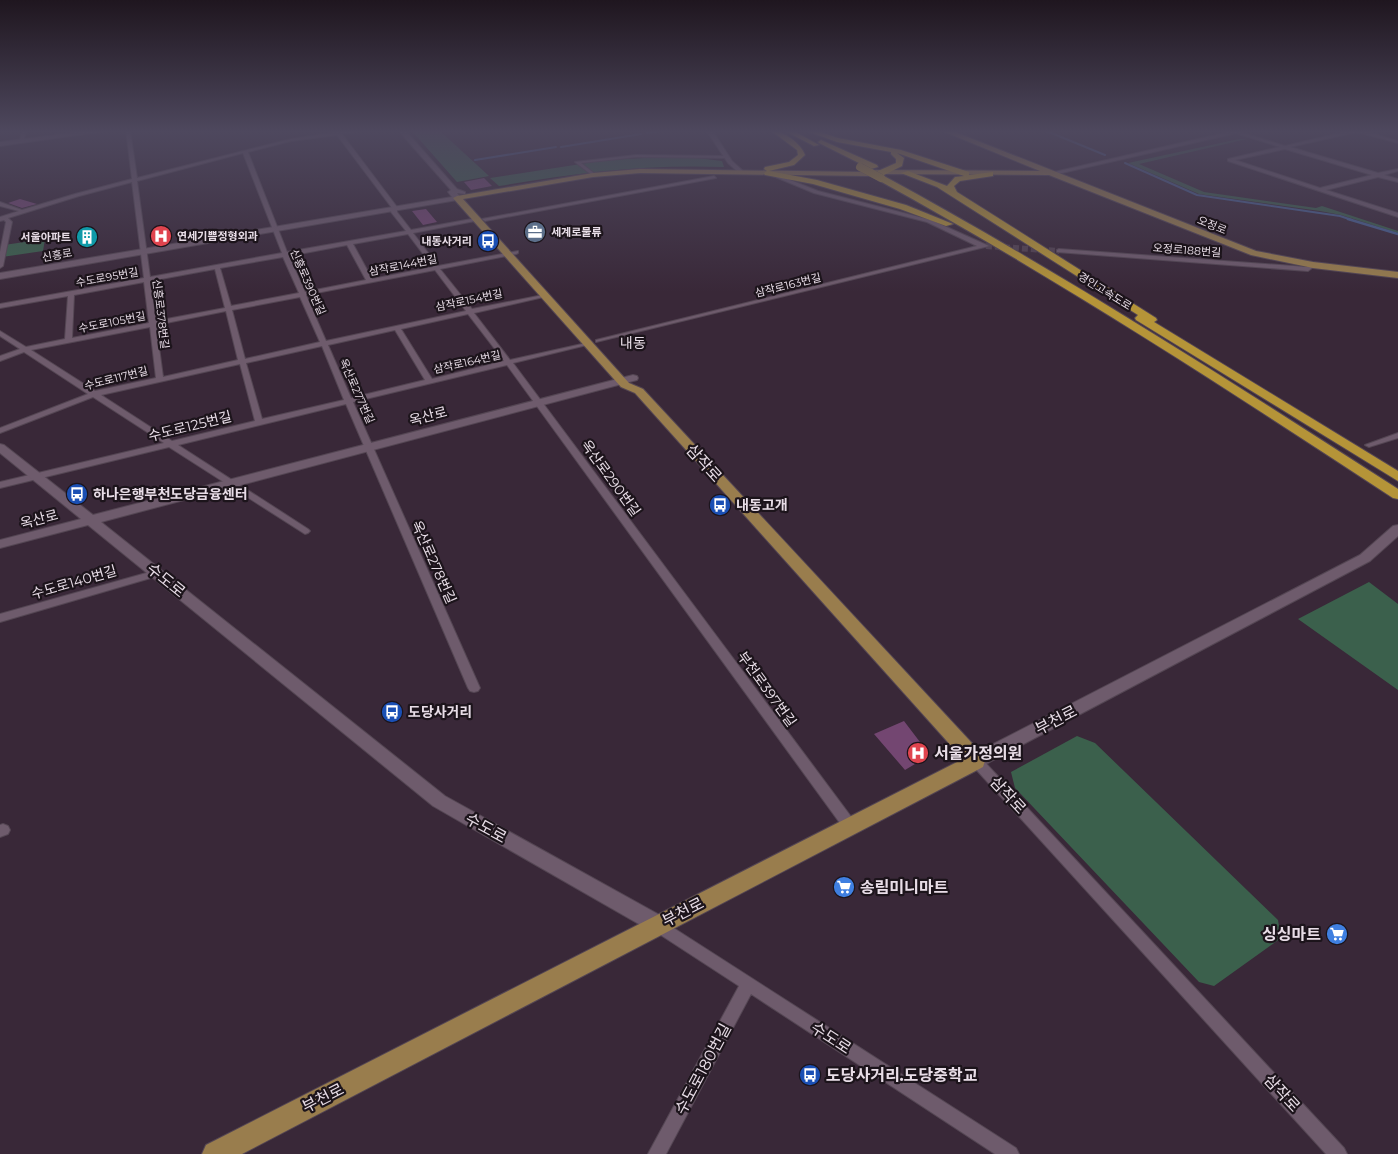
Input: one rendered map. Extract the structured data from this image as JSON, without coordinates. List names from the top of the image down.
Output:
{
  "streets": {
    "highway": ["경인고속도로"],
    "main road": [
      "오정로",
      "신흥로",
      "삼작로",
      "부천로"
    ],
    "street": [
      "오정로188번길",
      "삼작로144번길",
      "수도로95번길",
      "신흥로390번길",
      "삼작로163번길",
      "삼작로154번길",
      "신흥로378번길",
      "수도로105번길",
      "삼작로164번길",
      "수도로117번길",
      "옥산로277번길",
      "옥산로",
      "수도로125번길",
      "옥산로290번길",
      "옥산로278번길",
      "수도로",
      "수도로140번길",
      "부천로397번길",
      "수도로180번길"
    ]
  },
  "crossings": [
    ["오정로", "오정로188번길"],
    ["신흥로", "신흥로390번길"],
    ["신흥로", "신흥로378번길"],
    ["신흥로", "삼작로"],
    ["신흥로", "옥산로290번길"],
    ["삼작로144번길", "신흥로390번길"],
    ["삼작로144번길", "수도로105번길"],
    ["삼작로144번길", "삼작로"],
    ["삼작로144번길", "옥산로290번길"],
    ["수도로95번길", "신흥로390번길"],
    ["수도로95번길", "신흥로378번길"],
    ["수도로95번길", "삼작로"],
    ["수도로95번길", "옥산로290번길"],
    ["신흥로390번길", "삼작로154번길"],
    ["신흥로390번길", "수도로105번길"],
    ["신흥로390번길", "수도로117번길"],
    ["신흥로390번길", "옥산로277번길"],
    ["삼작로163번길", "삼작로164번길"],
    ["삼작로163번길", "삼작로"],
    ["삼작로154번길", "수도로117번길"],
    ["삼작로154번길", "옥산로277번길"],
    ["삼작로154번길", "삼작로"],
    ["삼작로154번길", "옥산로290번길"],
    ["신흥로378번길", "수도로105번길"],
    ["신흥로378번길", "수도로117번길"],
    ["삼작로164번길", "옥산로277번길"],
    ["삼작로164번길", "수도로125번길"],
    ["삼작로164번길", "삼작로"],
    ["삼작로164번길", "옥산로290번길"],
    ["수도로117번길", "옥산로277번길"],
    ["옥산로277번길", "옥산로"],
    ["옥산로277번길", "수도로125번길"],
    ["옥산로277번길", "옥산로278번길"],
    ["옥산로", "삼작로"],
    ["옥산로", "옥산로290번길"],
    ["옥산로", "옥산로278번길"],
    ["옥산로", "수도로"],
    ["수도로125번길", "수도로"],
    ["삼작로", "부천로"],
    ["옥산로290번길", "부천로397번길"],
    ["수도로", "수도로140번길"],
    ["수도로", "부천로"],
    ["수도로", "수도로180번길"],
    ["부천로397번길", "부천로"]
  ],
  "districts": ["내동"],
  "places": {
    "office": ["세계로물류"],
    "hospital": ["연세기쁨정형외과", "서울가정의원"],
    "building": ["서울아파트"],
    "bus stop": [
      "내동사거리",
      "하나은행부천도당금융센터",
      "내동고개",
      "도당사거리",
      "도당사거리.도당중학교"
    ],
    "supermarket": ["송림미니마트", "싱싱마트"]
  }
}
